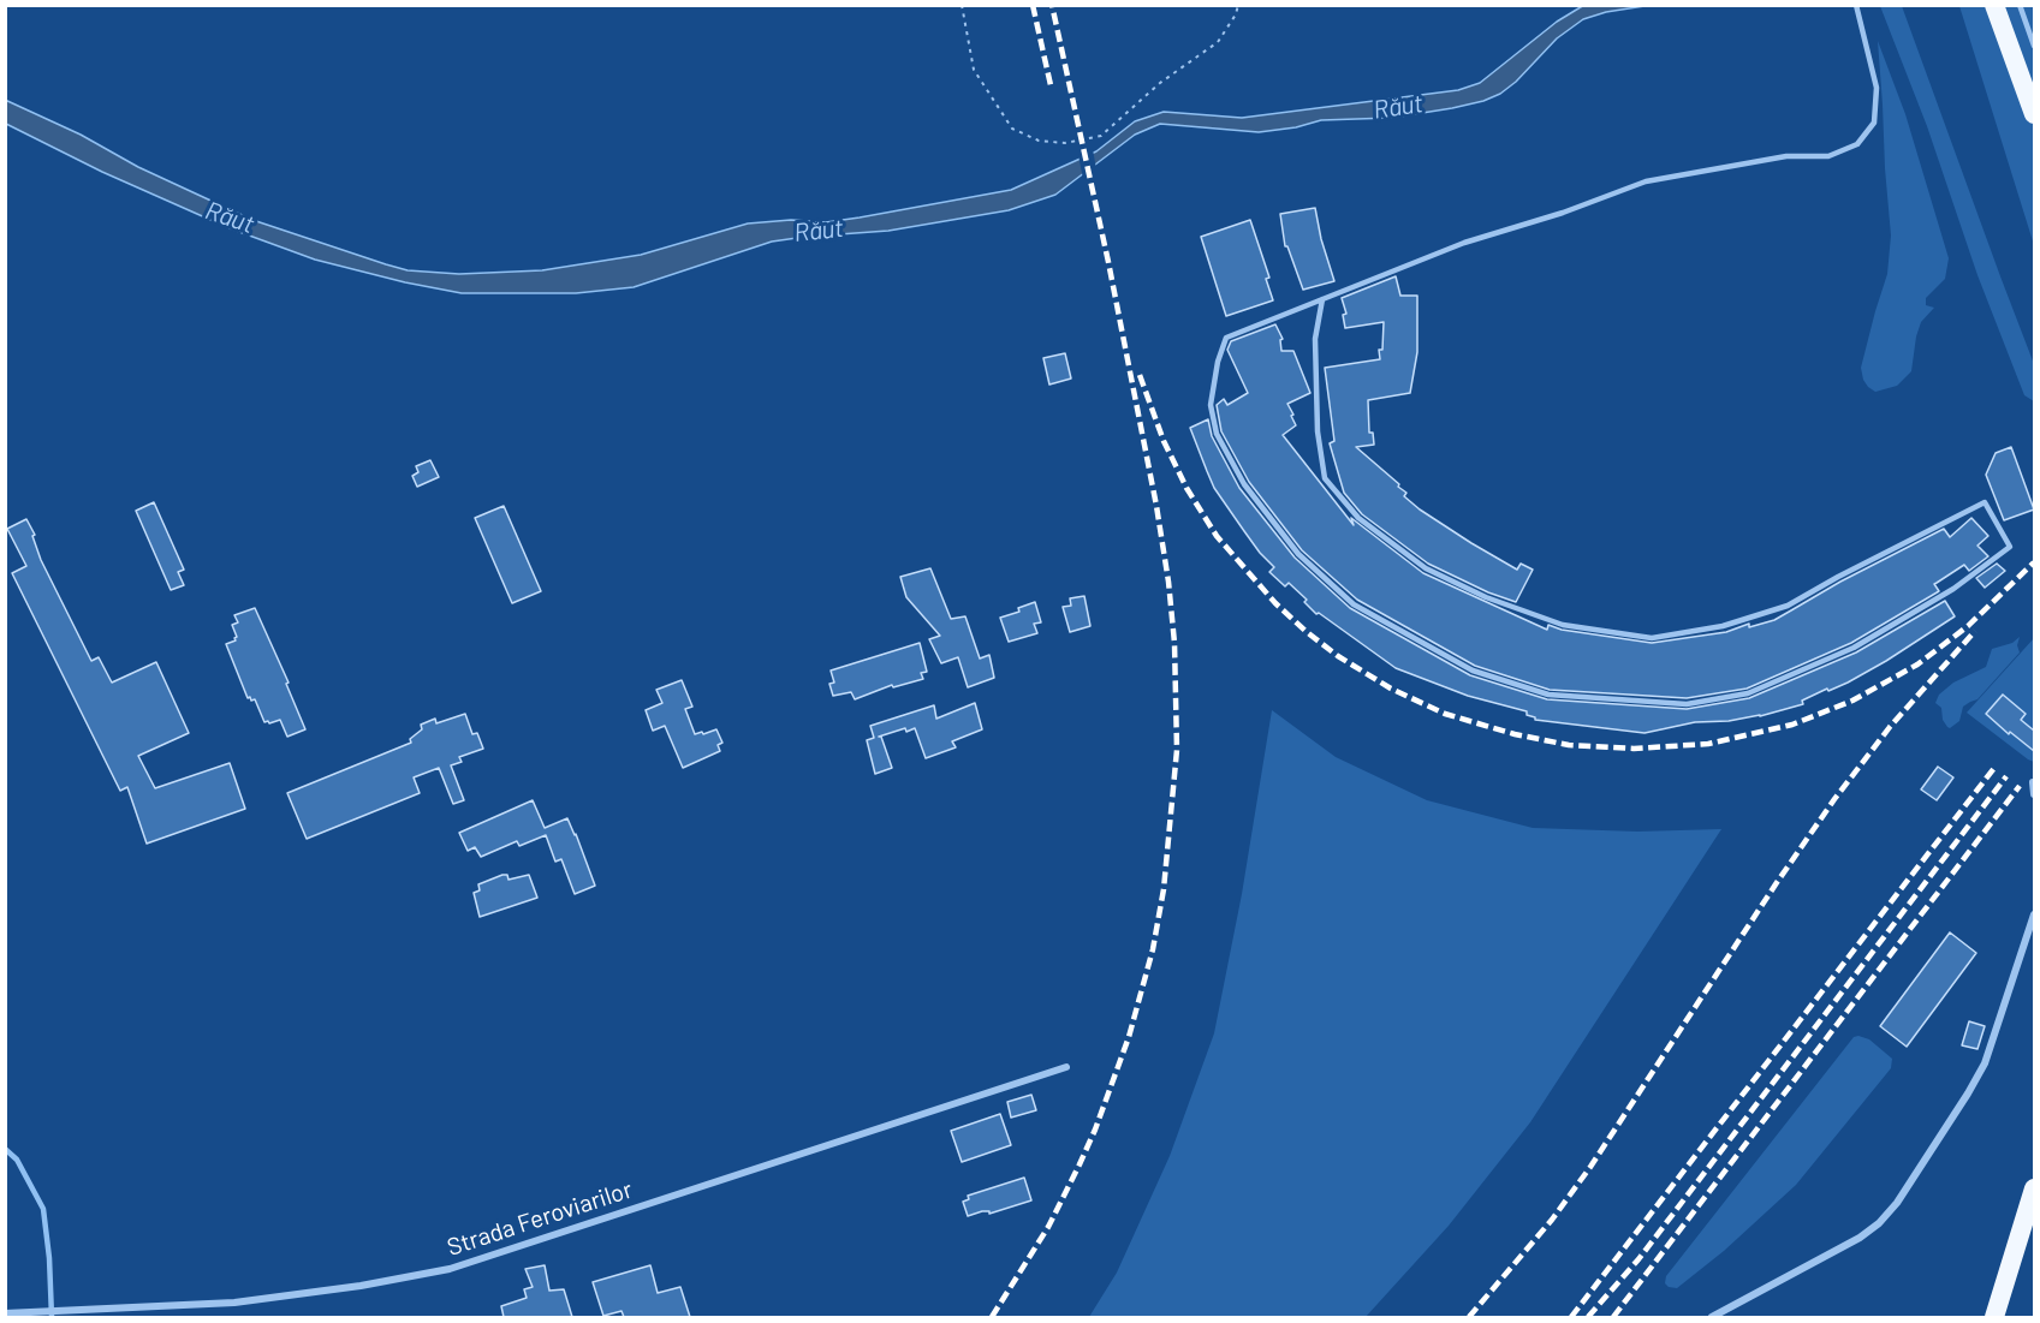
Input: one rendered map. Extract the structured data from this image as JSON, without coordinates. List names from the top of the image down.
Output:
{
  "streets": {
    "street": ["Strada Feroviarilor"]
  },
  "water": ["Răut"]
}
